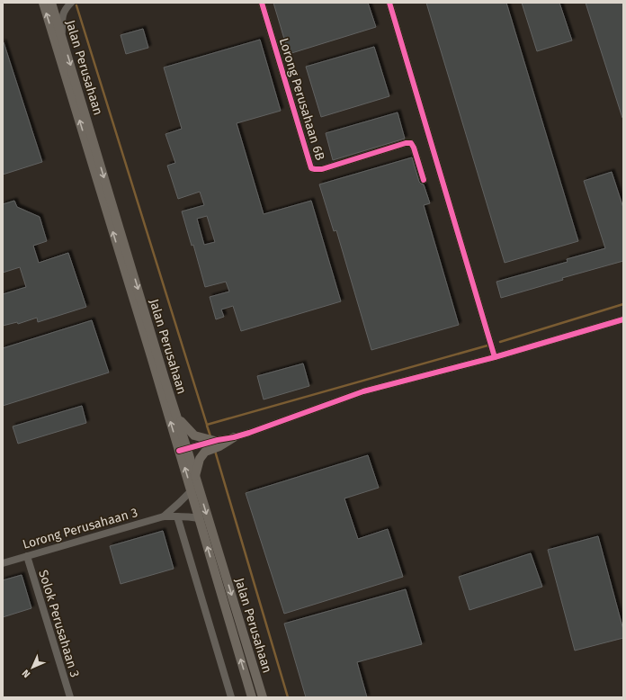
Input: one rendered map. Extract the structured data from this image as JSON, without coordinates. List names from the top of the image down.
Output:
{
  "streets": {
    "main road": ["Jalan Perusahaan"],
    "street": ["Lorong Perusahaan 6B", "Lorong Perusahaan 3", "Solok Perusahaan 3"]
  },
  "crossings": [
    ["Jalan Perusahaan", "Lorong Perusahaan 3"],
    ["Lorong Perusahaan 3", "Solok Perusahaan 3"]
  ],
  "north": "bottom left"
}
